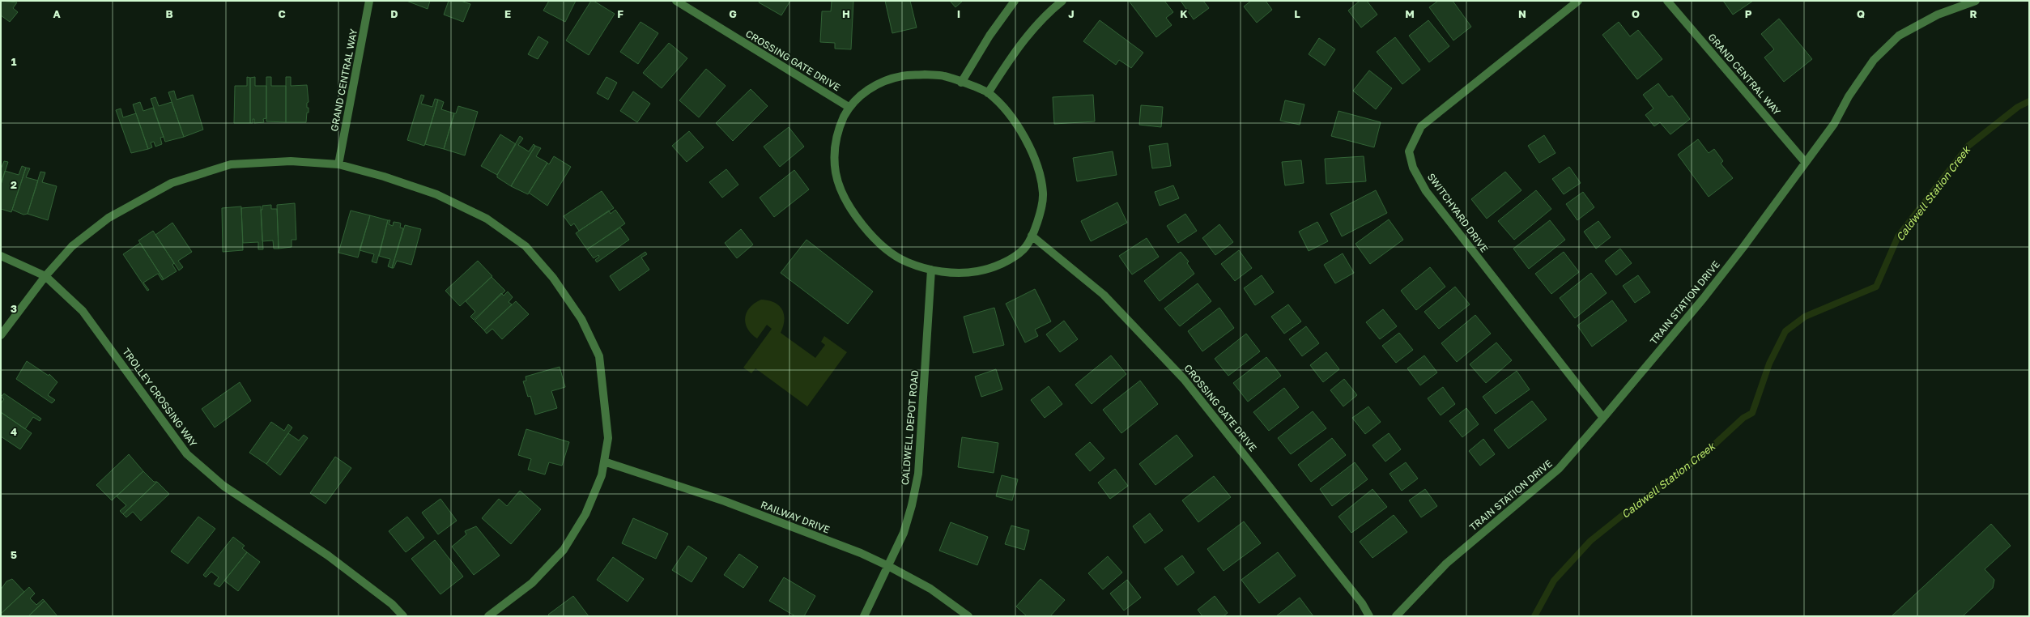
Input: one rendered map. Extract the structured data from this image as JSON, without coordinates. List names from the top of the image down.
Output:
{
  "streets": {
    "street": [
      "CROSSING GATE DRIVE",
      "GRAND CENTRAL WAY",
      "SWITCHYARD DRIVE",
      "TRAIN STATION DRIVE",
      "TROLLEY CROSSING WAY",
      "CALDWELL DEPOT ROAD",
      "RAILWAY DRIVE"
    ]
  },
  "crossings": [
    ["GRAND CENTRAL WAY", "TRAIN STATION DRIVE"],
    ["SWITCHYARD DRIVE", "TRAIN STATION DRIVE"],
    ["CALDWELL DEPOT ROAD", "RAILWAY DRIVE"]
  ],
  "water": ["Caldwell Station Creek"],
  "grid": {
    "columns": [
      "A",
      "B",
      "C",
      "D",
      "E",
      "F",
      "G",
      "H",
      "I",
      "J",
      "K",
      "L",
      "M",
      "N",
      "O",
      "P",
      "Q",
      "R"
    ],
    "rows": [
      "1",
      "2",
      "3",
      "4",
      "5"
    ]
  }
}
